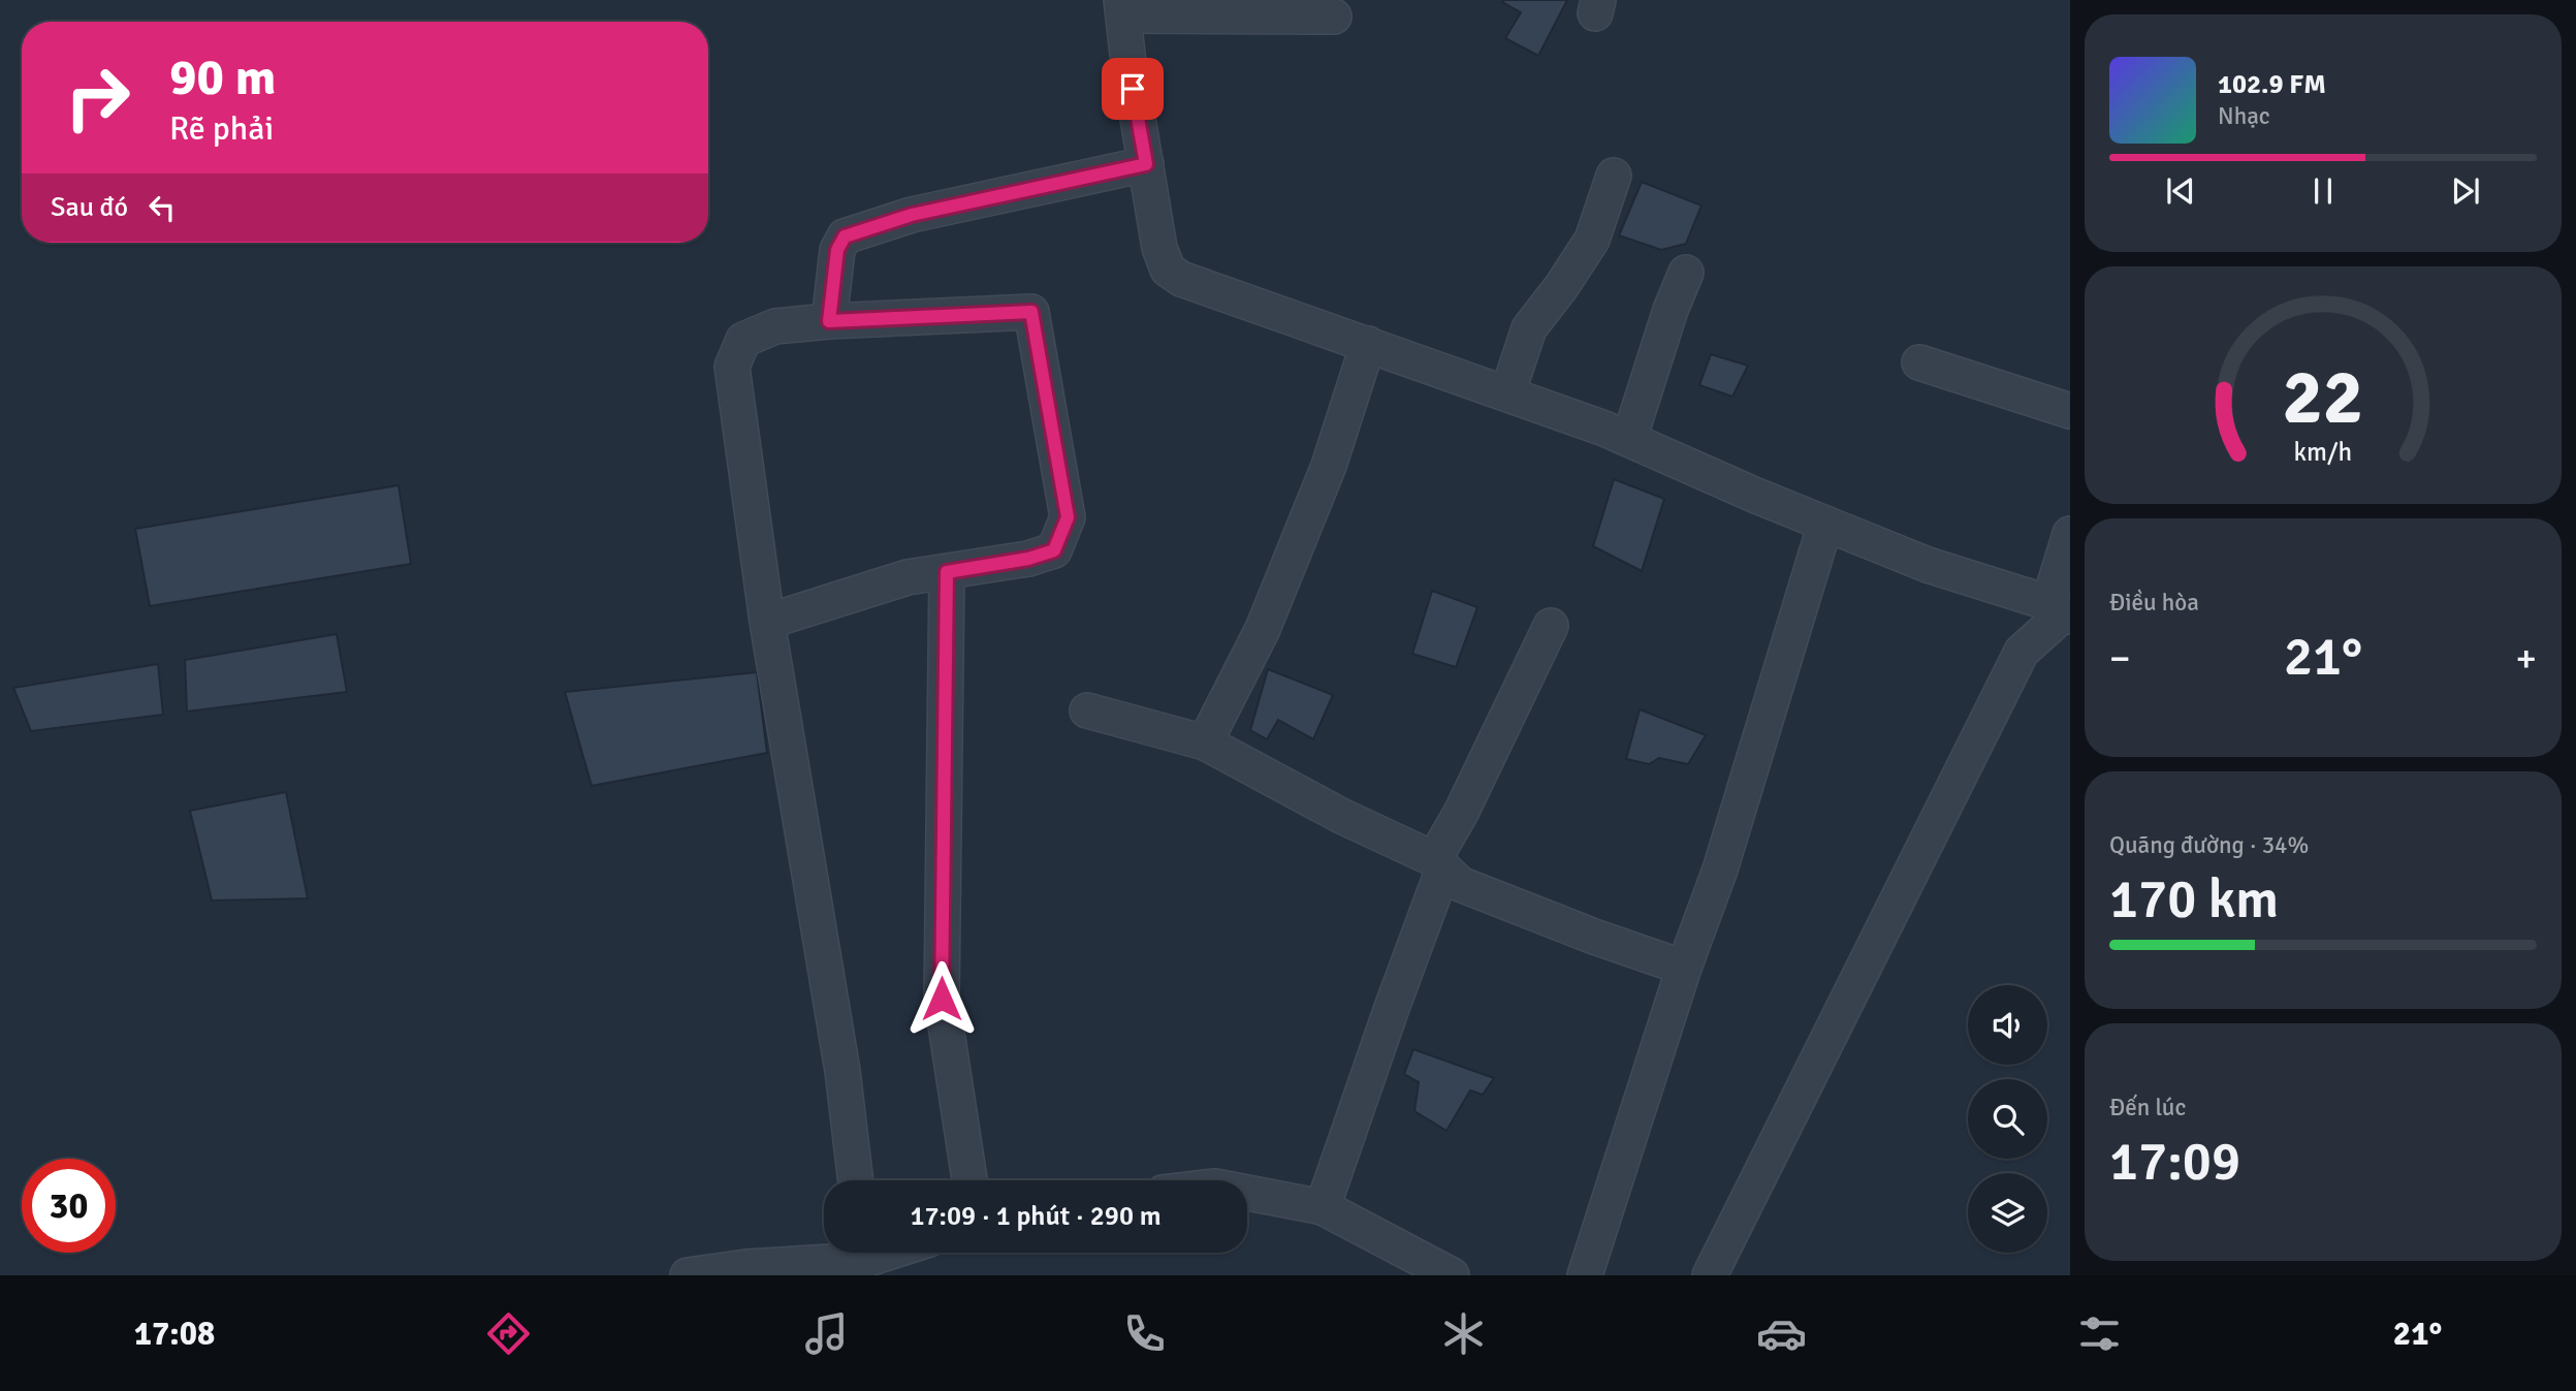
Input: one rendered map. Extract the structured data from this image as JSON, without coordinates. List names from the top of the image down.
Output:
{
  "page": {
    "turn": ["90 m", "Rẽ phải"],
    "song": ["102.9 FM", "Nhạc"],
    "then": "Sau đó",
    "tile": [
      "Điều hòa",
      ["Quãng đường · 34%", "170 km"],
      ["Đến lúc", "17:09"]
    ],
    "heat": ["−", "21°", "+"],
    "limit": "30",
    "trip": "17:09 · 1 phút · 290 m",
    "tabs": ["17:08", "21°"],
    "gauge": ["22", "km/h"]
  }
}
